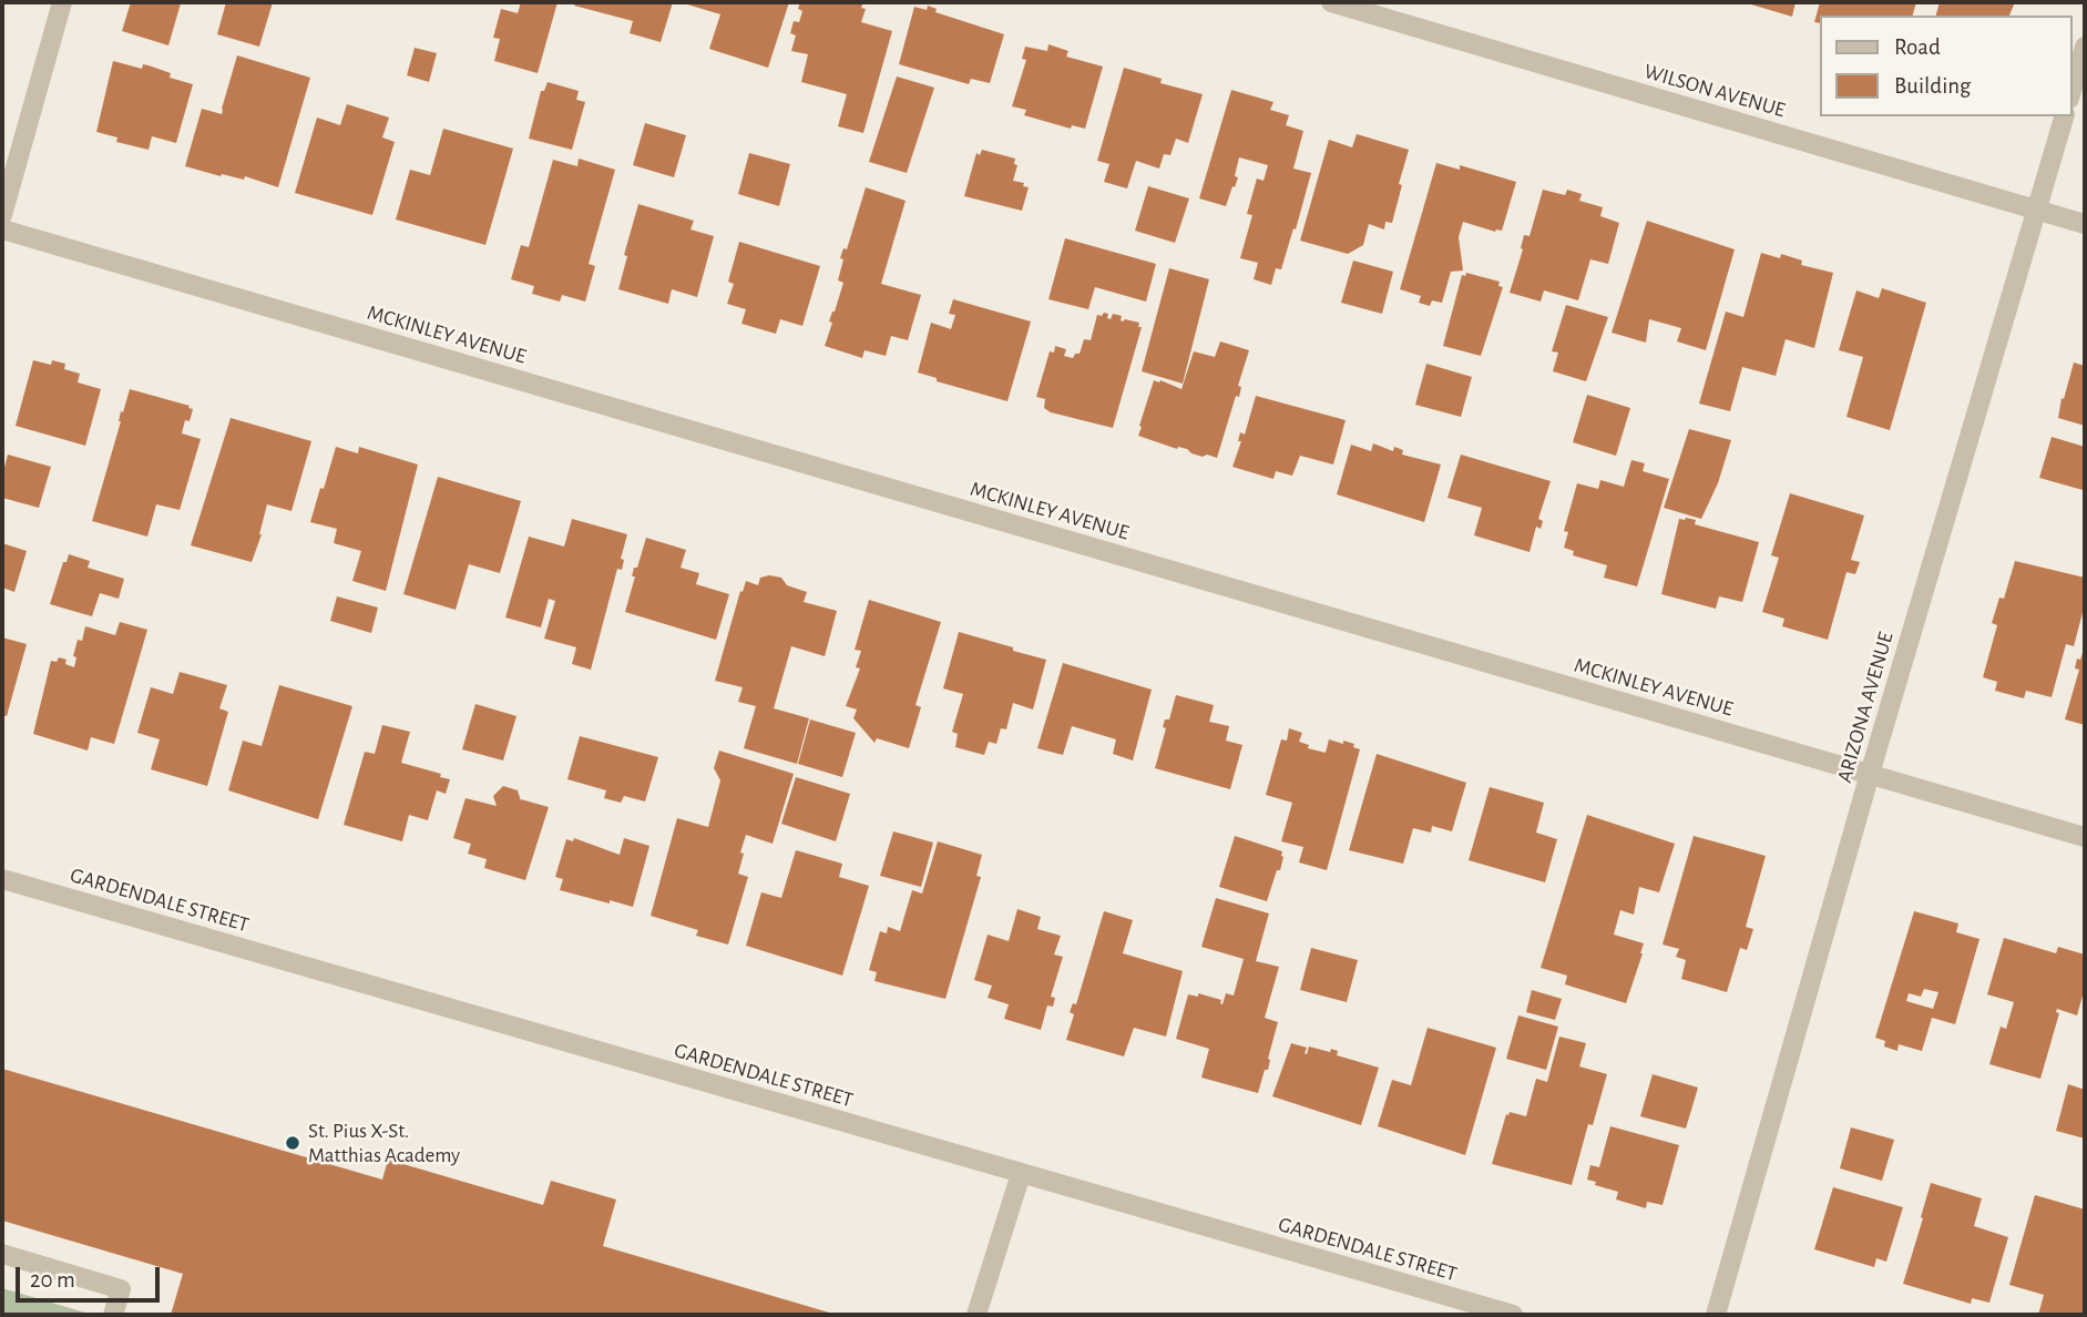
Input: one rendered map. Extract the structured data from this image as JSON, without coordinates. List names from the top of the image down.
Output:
{
  "streets": {
    "street": [
      "WILSON AVENUE",
      "MCKINLEY AVENUE",
      "ARIZONA AVENUE",
      "GARDENDALE STREET"
    ]
  },
  "crossings": [
    ["WILSON AVENUE", "ARIZONA AVENUE"],
    ["MCKINLEY AVENUE", "ARIZONA AVENUE"]
  ],
  "places": ["St. Pius X-St. Matthias Academy"],
  "legend": ["Road", "Building"],
  "scale_bar": "20 m"
}
